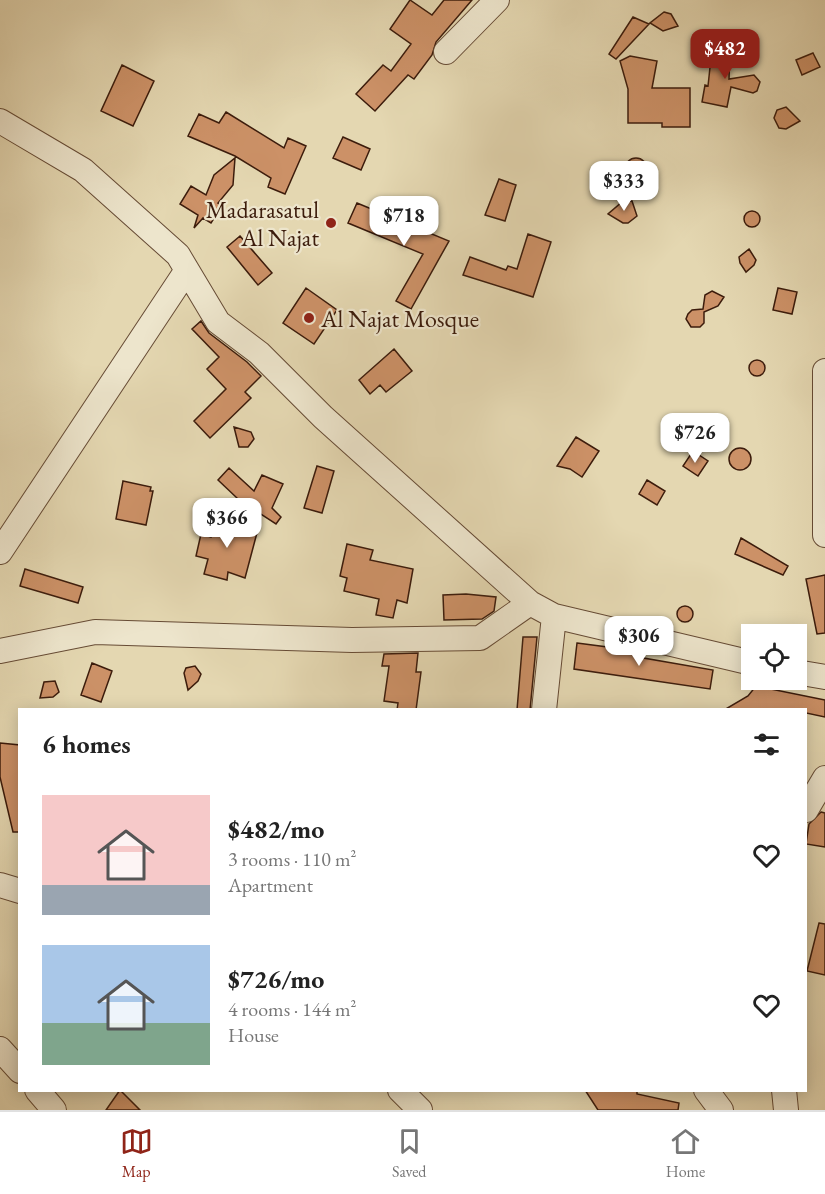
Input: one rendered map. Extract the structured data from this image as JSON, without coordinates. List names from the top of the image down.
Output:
{
  "places": ["Madarasatul Al Najat", "Al Najat Mosque"],
  "page": {
    "price": [
      "$482",
      "$333",
      "$718",
      "$726",
      "$366",
      "$306"
    ],
    "heading": "6 homes",
    "list": [
      {
        "name": "$482/mo",
        "note": "3 rooms · 110 m² · Apartment"
      },
      {
        "name": "$726/mo",
        "note": "4 rooms · 144 m² · House"
      }
    ],
    "tabs": ["Map", "Saved", "Home"]
  }
}
